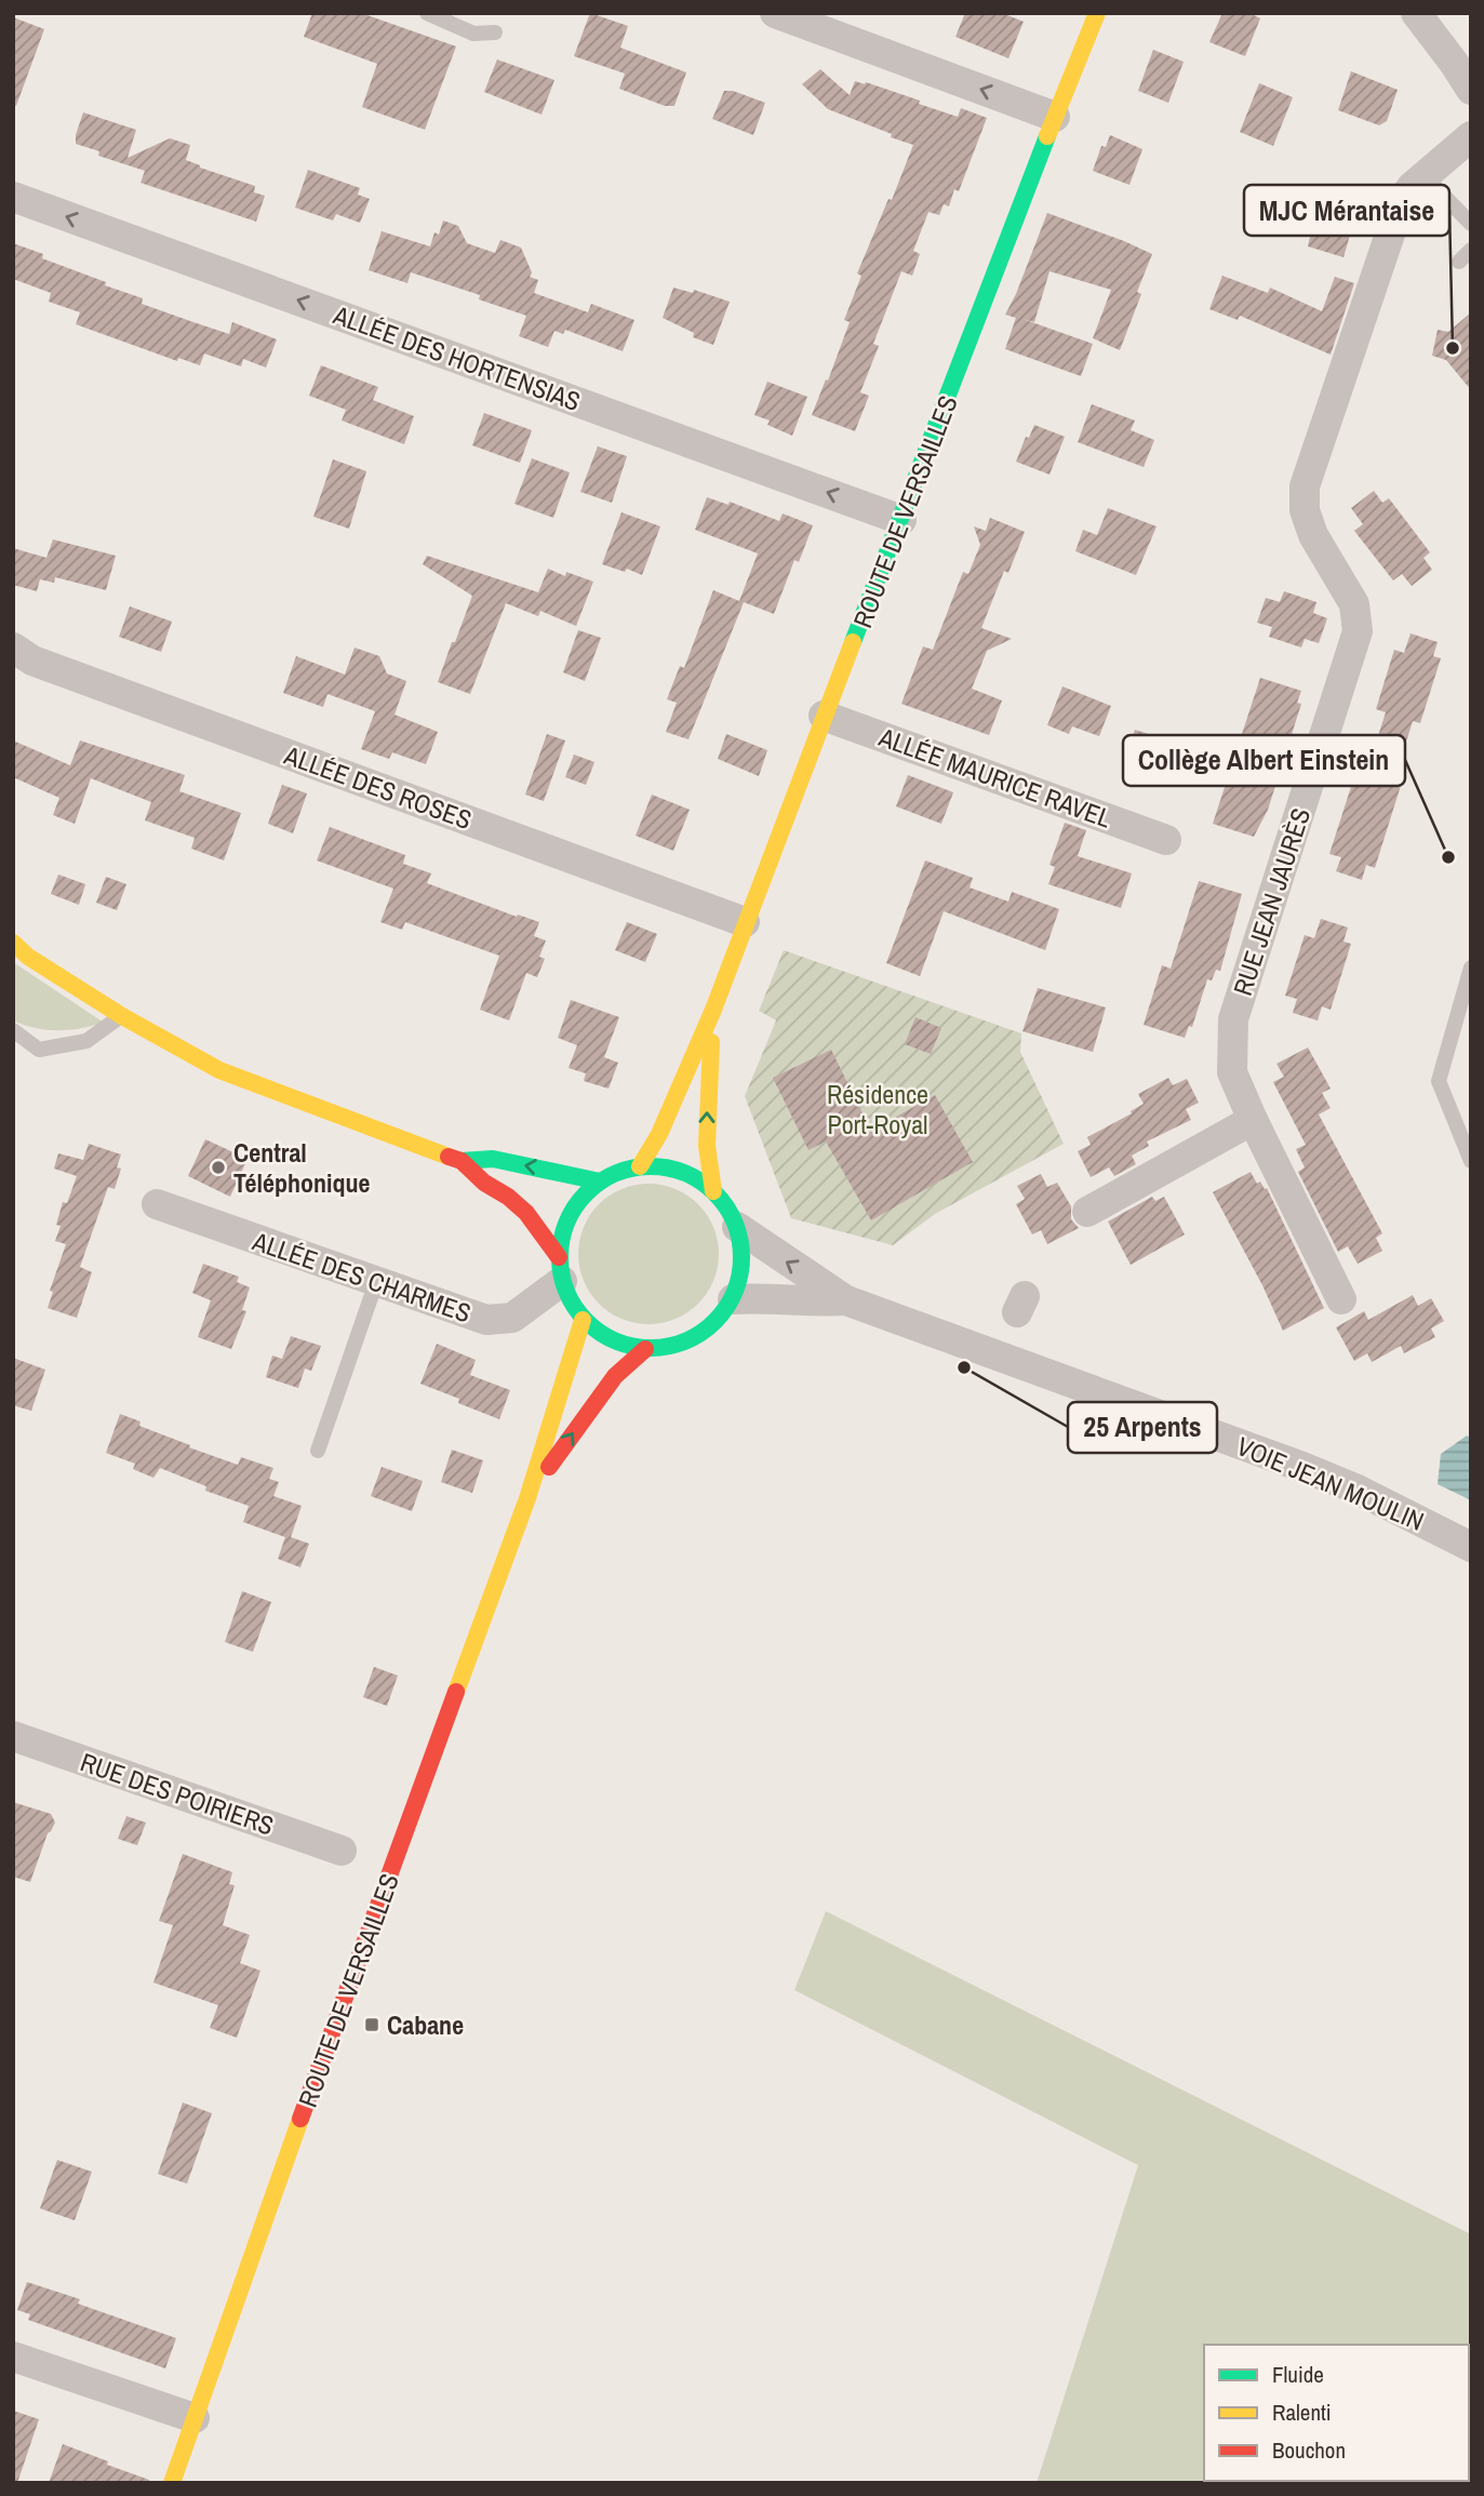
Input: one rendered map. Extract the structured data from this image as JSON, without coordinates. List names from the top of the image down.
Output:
{
  "streets": {
    "main road": ["ROUTE DE VERSAILLES"],
    "street": [
      "ALLÉE DES HORTENSIAS",
      "ALLÉE MAURICE RAVEL",
      "ALLÉE DES ROSES",
      "RUE JEAN JAURÈS",
      "ALLÉE DES CHARMES",
      "VOIE JEAN MOULIN",
      "RUE DES POIRIERS"
    ]
  },
  "crossings": [
    ["ALLÉE DES HORTENSIAS", "ROUTE DE VERSAILLES"],
    ["ROUTE DE VERSAILLES", "ALLÉE MAURICE RAVEL"],
    ["ROUTE DE VERSAILLES", "ALLÉE DES ROSES"],
    ["ROUTE DE VERSAILLES", "ALLÉE DES CHARMES"],
    ["ROUTE DE VERSAILLES", "VOIE JEAN MOULIN"],
    ["ALLÉE DES CHARMES", "VOIE JEAN MOULIN"]
  ],
  "one_way": ["ALLÉE DES HORTENSIAS"],
  "parks": ["Résidence Port-Royal"],
  "places": {
    "other": [
      "MJC Mérantaise",
      "Collège Albert Einstein",
      "Central Téléphonique",
      "25 Arpents"
    ],
    "transit": ["Cabane"]
  },
  "legend": ["Fluide", "Ralenti", "Bouchon"]
}
